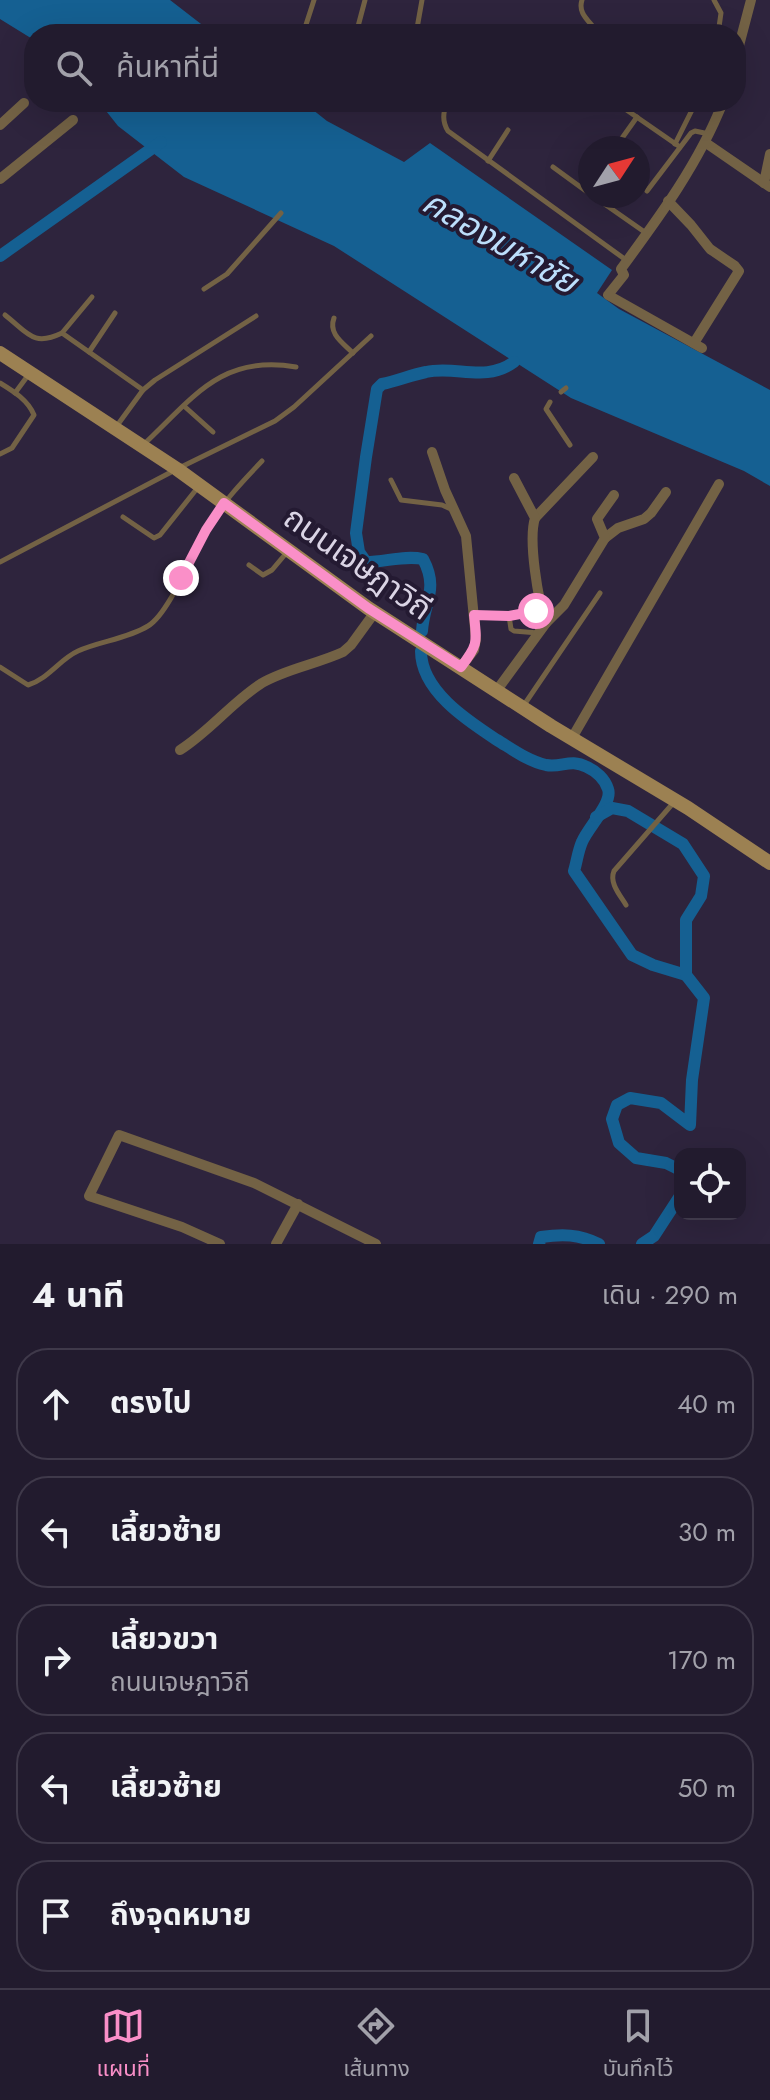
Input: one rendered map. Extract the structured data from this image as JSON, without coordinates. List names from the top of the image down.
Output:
{
  "streets": {
    "street": ["ถนนเจษฎาวิถี"]
  },
  "water": ["คลองมหาชัย"],
  "north": "top right",
  "page": {
    "search": "ค้นหาที่นี่",
    "heading": ["4 นาที", "เดิน · 290 m"],
    "list": [
      ["ตรงไป", "40 m"],
      ["เลี้ยวซ้าย", "30 m"],
      ["เลี้ยวขวา", "ถนนเจษฎาวิถี", "170 m"],
      ["เลี้ยวซ้าย", "50 m"],
      "ถึงจุดหมาย"
    ],
    "nav": ["แผนที่", "เส้นทาง", "บันทึกไว้"]
  }
}
